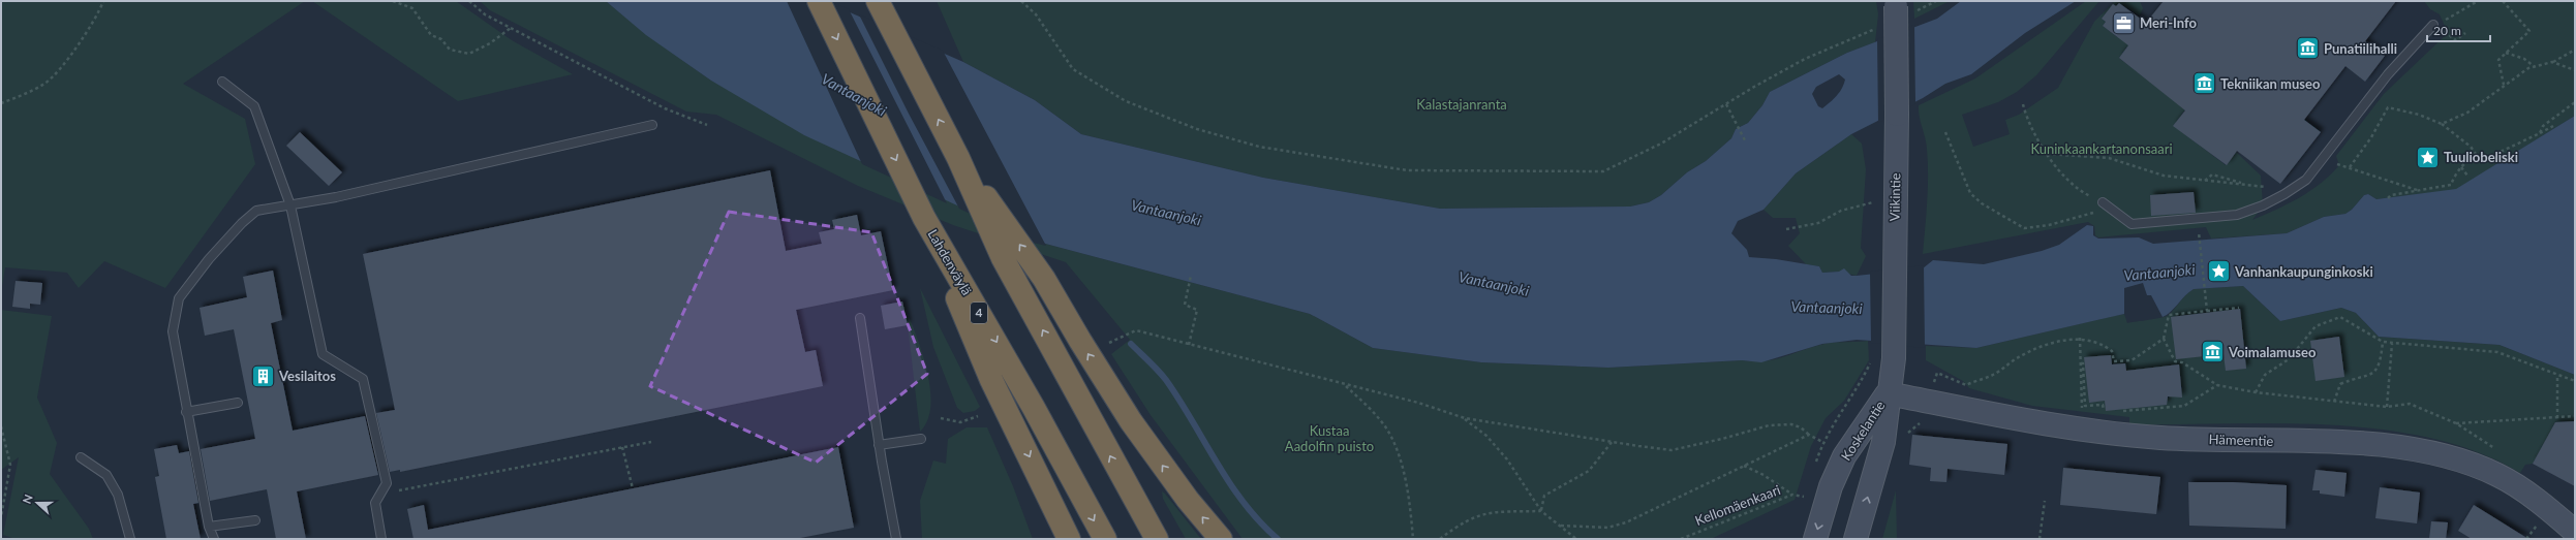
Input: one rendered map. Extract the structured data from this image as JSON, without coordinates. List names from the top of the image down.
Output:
{
  "streets": {
    "highway": ["Lahdenväylä", "4"],
    "main road": ["Viikintie", "Koskelantie", "Hämeentie"],
    "path": ["Kellomäenkaari"]
  },
  "crossings": [
    ["Viikintie", "Koskelantie"],
    ["Viikintie", "Hämeentie"],
    ["Koskelantie", "Hämeentie"]
  ],
  "water": ["Vantaanjoki"],
  "parks": ["Kalastajanranta", "Kuninkaankartanonsaari", "Kustaa Aadolfin puisto"],
  "places": {
    "office": ["Meri-Info"],
    "museum": ["Punatiilihalli", "Tekniikan museo", "Voimalamuseo"],
    "place": ["Tuuliobeliski", "Vanhankaupunginkoski"],
    "building": ["Vesilaitos"]
  },
  "scale_bar": "20 m",
  "north": "left"
}
